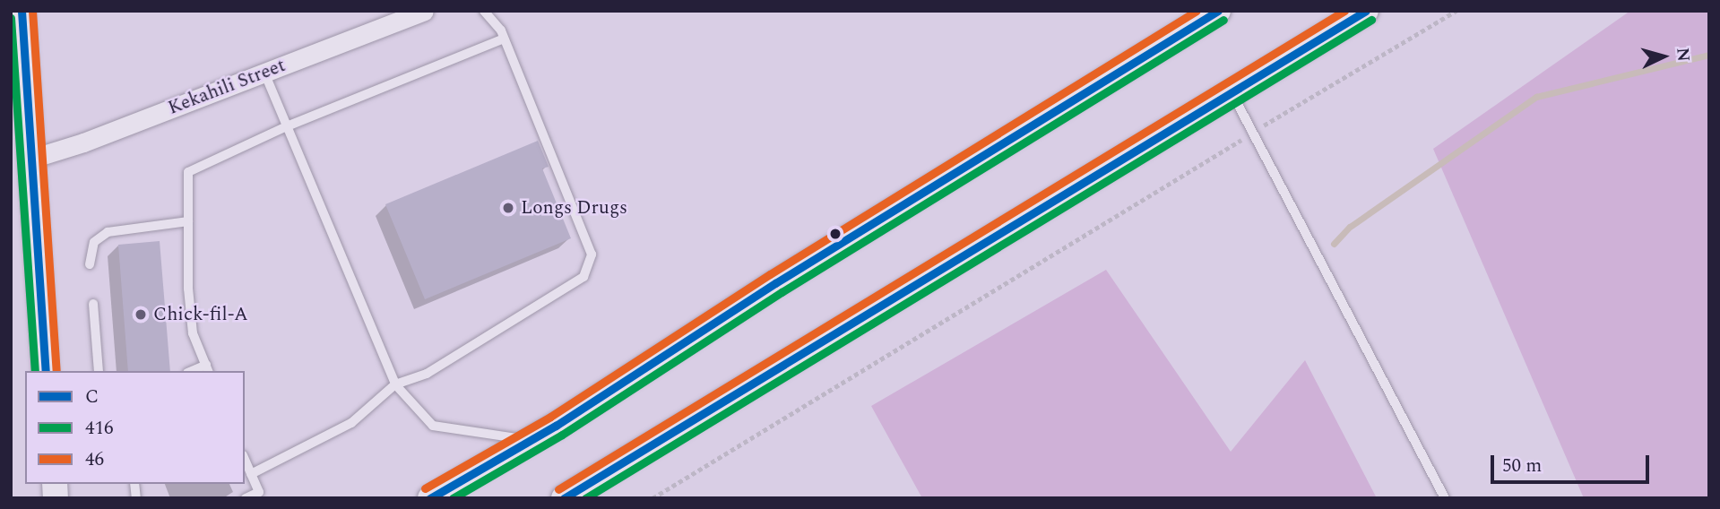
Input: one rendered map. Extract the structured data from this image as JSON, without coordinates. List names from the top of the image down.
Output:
{
  "streets": {
    "street": ["Kekahili Street"]
  },
  "places": ["Longs Drugs", "Chick-fil-A"],
  "lines": ["transit line C", "transit line 46", "transit line 416"],
  "legend": ["C", "416", "46"],
  "scale_bar": "50 m",
  "north": "right"
}
